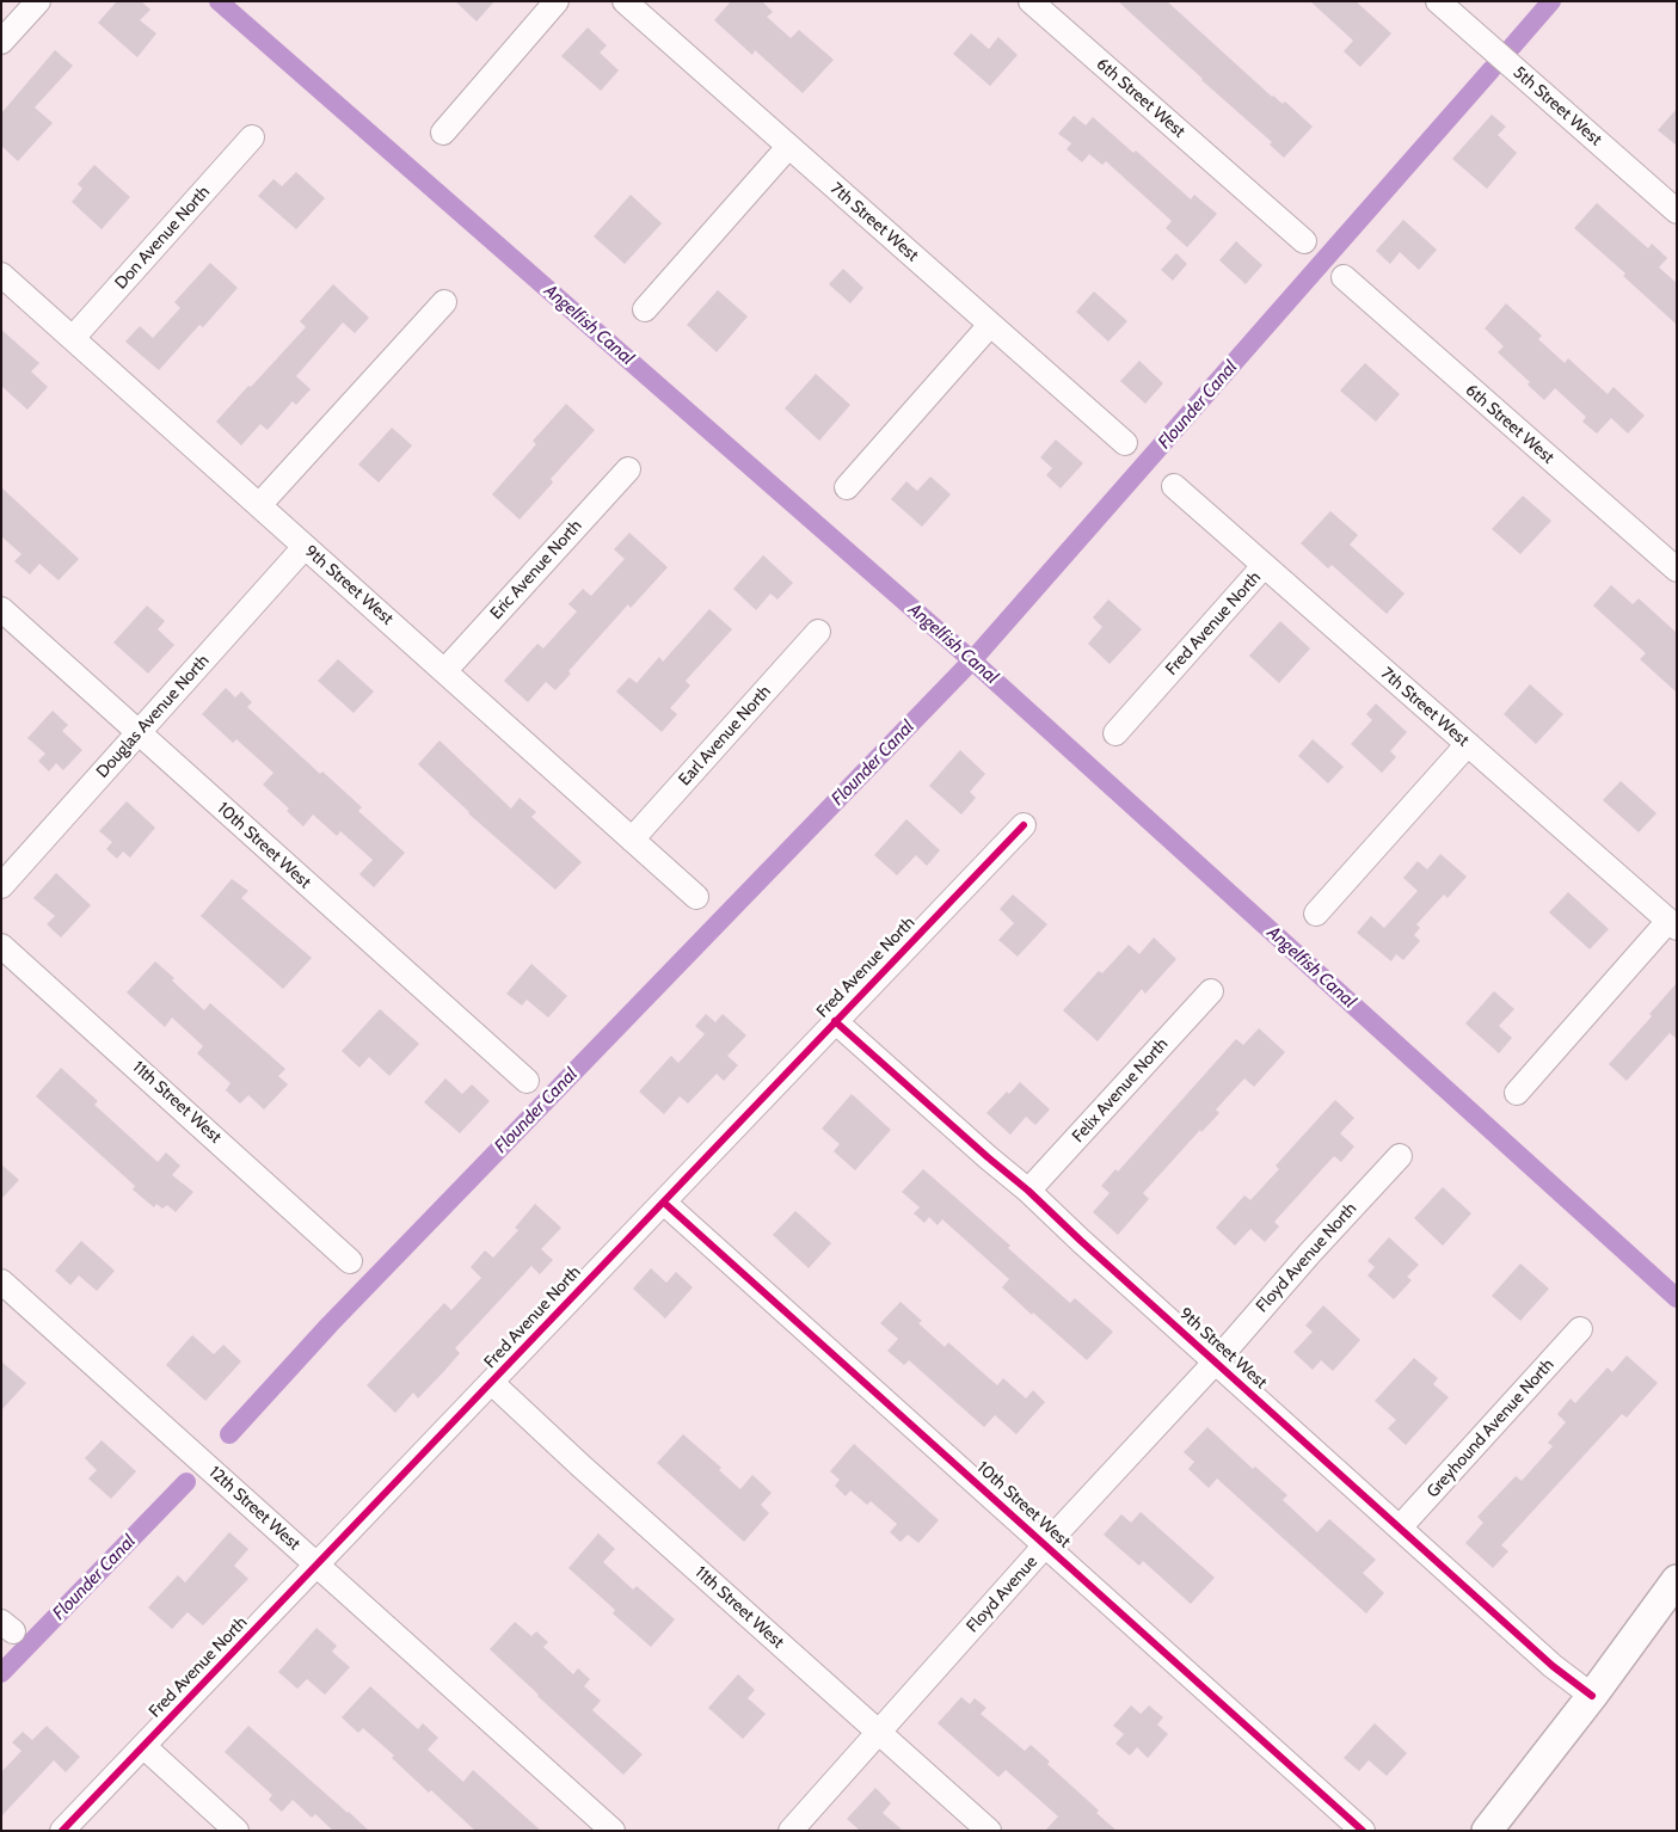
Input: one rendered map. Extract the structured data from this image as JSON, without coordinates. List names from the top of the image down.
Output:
{
  "streets": {
    "street": [
      "6th Street West",
      "5th Street West",
      "7th Street West",
      "Don Avenue North",
      "Eric Avenue North",
      "9th Street West",
      "Fred Avenue North",
      "Douglas Avenue North",
      "Earl Avenue North",
      "10th Street West",
      "Felix Avenue North",
      "11th Street West",
      "Floyd Avenue North",
      "Greyhound Avenue North",
      "12th Street West",
      "Floyd Avenue"
    ]
  },
  "crossings": [
    ["7th Street West", "Fred Avenue North"],
    ["Don Avenue North", "9th Street West"],
    ["Eric Avenue North", "9th Street West"],
    ["9th Street West", "Fred Avenue North"],
    ["9th Street West", "Douglas Avenue North"],
    ["9th Street West", "Earl Avenue North"],
    ["9th Street West", "Felix Avenue North"],
    ["9th Street West", "Floyd Avenue North"],
    ["9th Street West", "Greyhound Avenue North"],
    ["9th Street West", "Floyd Avenue"],
    ["Fred Avenue North", "10th Street West"],
    ["Fred Avenue North", "11th Street West"],
    ["Fred Avenue North", "12th Street West"],
    ["Douglas Avenue North", "10th Street West"],
    ["10th Street West", "Floyd Avenue"],
    ["11th Street West", "Floyd Avenue"],
    ["Floyd Avenue North", "Floyd Avenue"]
  ],
  "water": ["Angelfish Canal", "Flounder Canal"]
}
